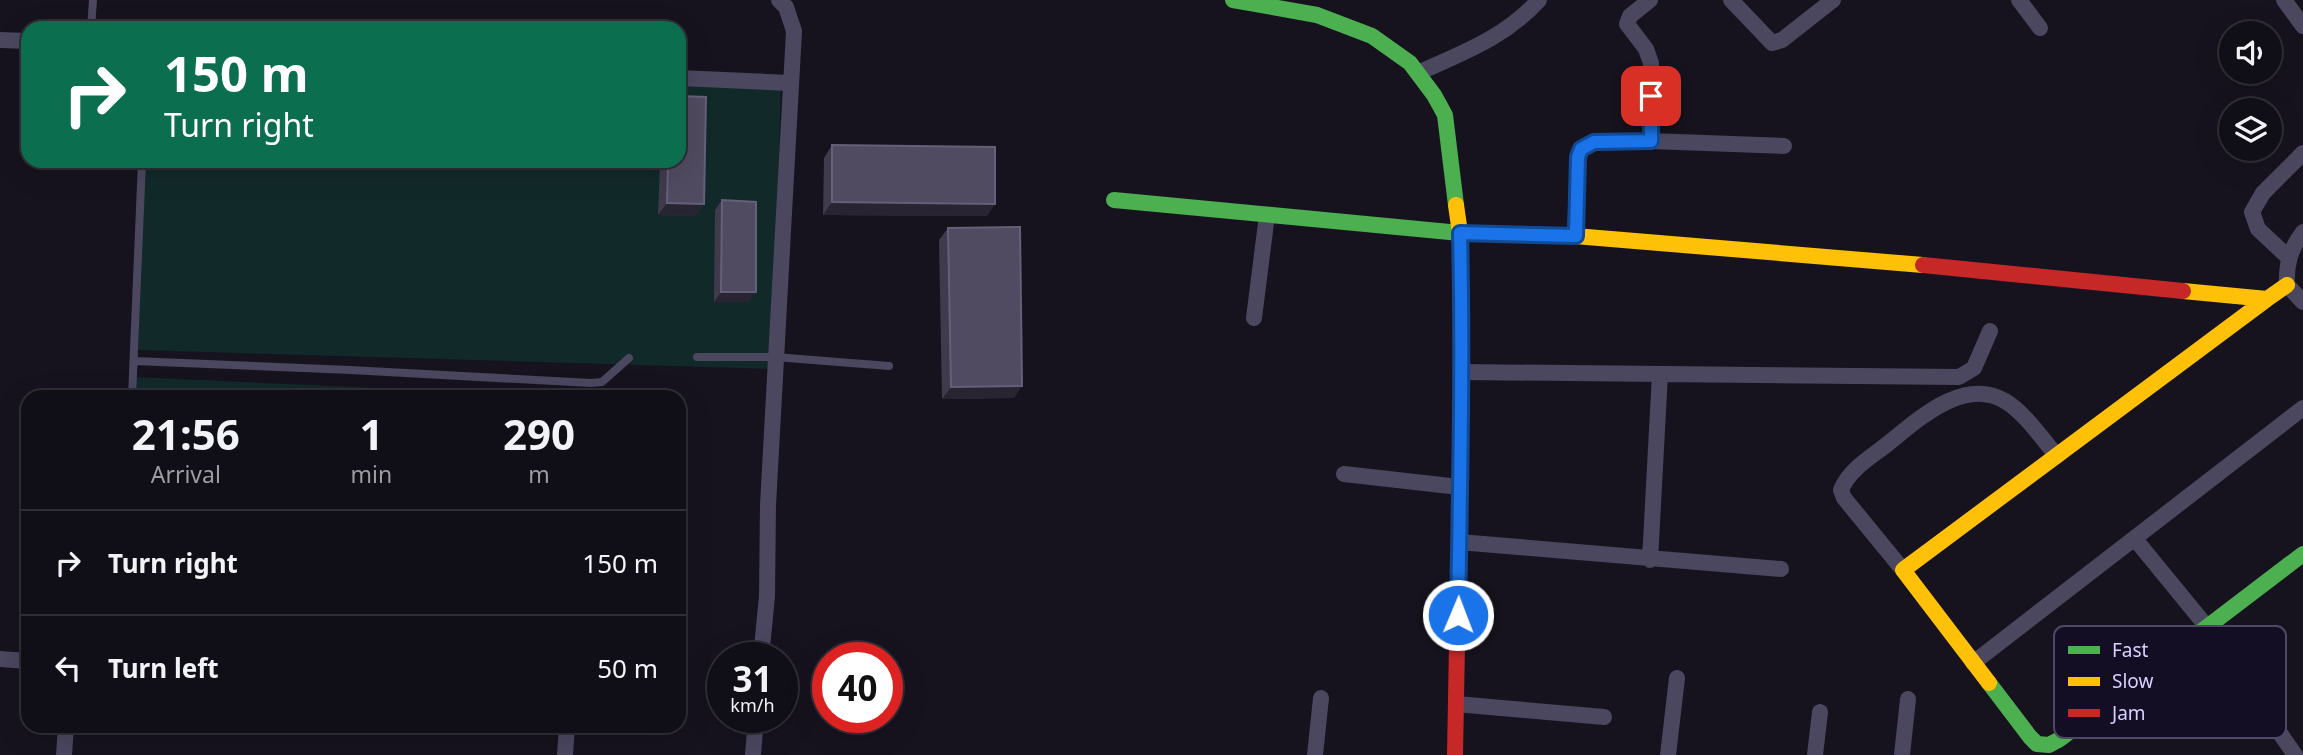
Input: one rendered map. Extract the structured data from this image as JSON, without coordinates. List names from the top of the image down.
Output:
{
  "legend": ["Fast", "Slow", "Jam"],
  "page": {
    "turn": ["150 m", "Turn right"],
    "eta": [
      "21:56",
      "Arrival",
      "1",
      "min",
      "290",
      "m"
    ],
    "list": [
      {
        "name": "Turn right",
        "value": "150 m"
      },
      {
        "name": "Turn left",
        "value": "50 m"
      }
    ],
    "speed": "31 km/h",
    "limit": "40"
  }
}
